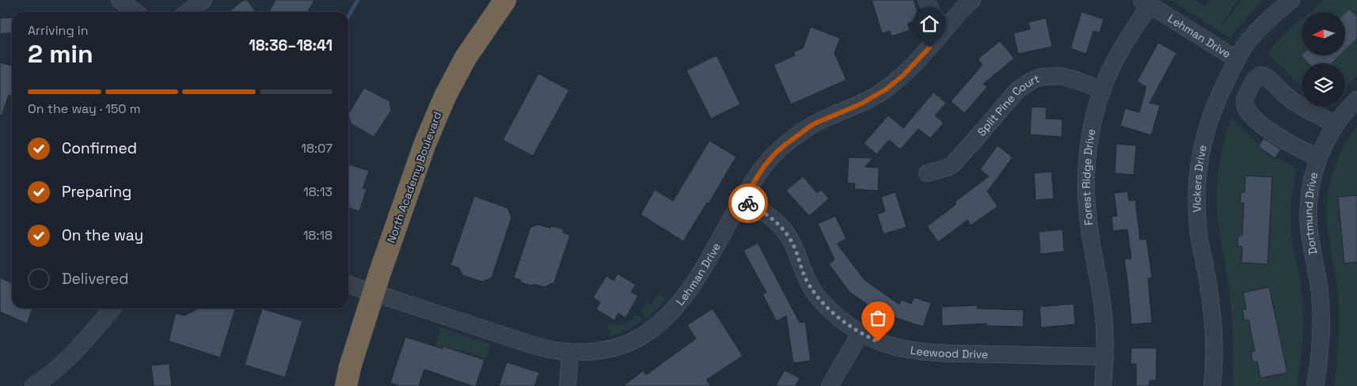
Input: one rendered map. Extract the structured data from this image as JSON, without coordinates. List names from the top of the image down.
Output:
{
  "streets": {
    "highway": ["North Academy Boulevard"],
    "street": [
      "Lehman Drive",
      "Split Pine Court",
      "Forest Ridge Drive",
      "Vickers Drive",
      "Dortmund Drive",
      "Leewood Drive"
    ]
  },
  "crossings": [
    ["Lehman Drive", "North Academy Boulevard"],
    ["Lehman Drive", "Forest Ridge Drive"],
    ["Lehman Drive", "Vickers Drive"],
    ["Lehman Drive", "Leewood Drive"],
    ["Split Pine Court", "Forest Ridge Drive"],
    ["Forest Ridge Drive", "Leewood Drive"]
  ],
  "north": "left",
  "page": {
    "heading": ["2 min", "Arriving in", "18:36–18:41"],
    "bar": "On the way · 150 m",
    "list": [
      ["Confirmed", "18:07"],
      ["Preparing", "18:13"],
      ["On the way", "18:18"],
      "Delivered"
    ]
  }
}
